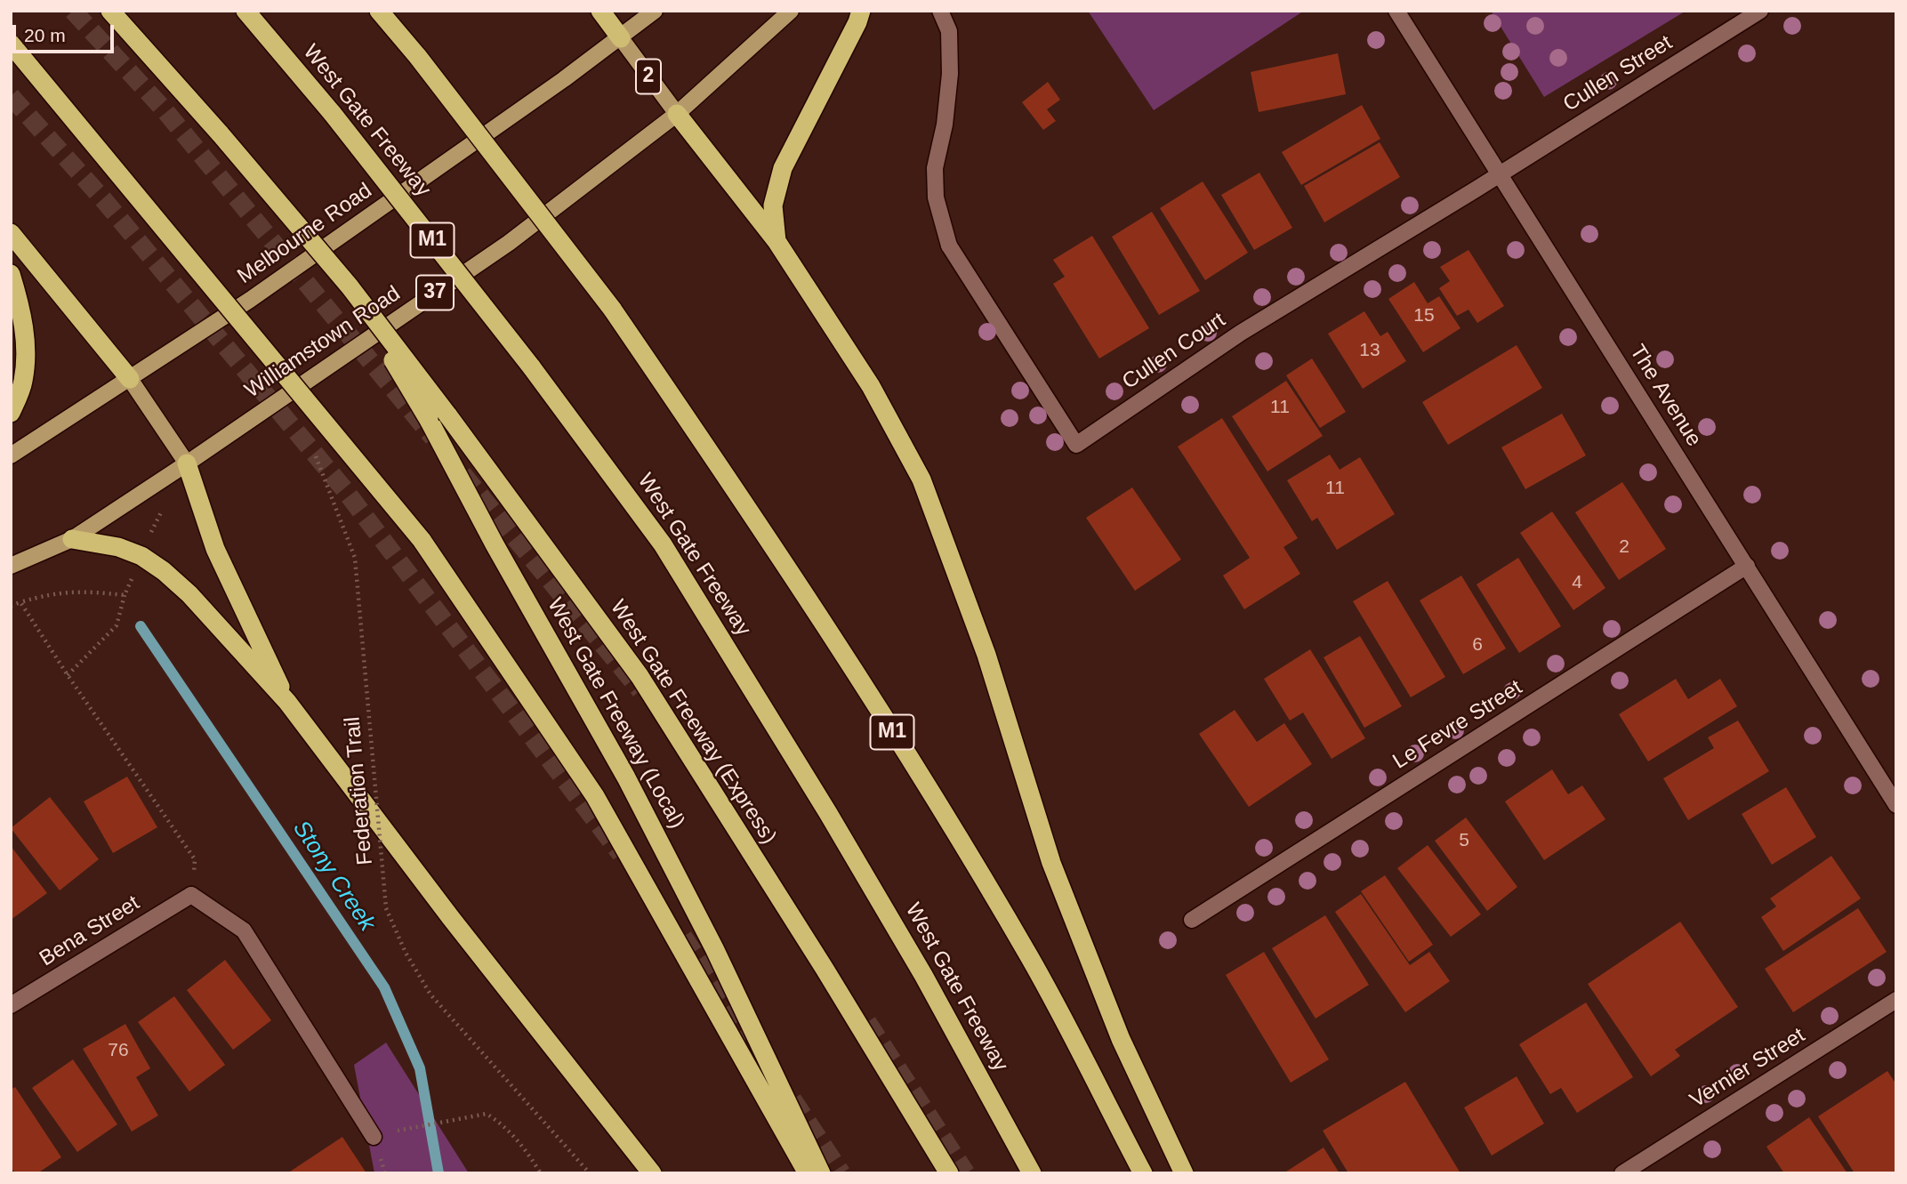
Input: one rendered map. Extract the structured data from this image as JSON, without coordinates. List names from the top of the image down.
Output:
{
  "streets": {
    "highway": [
      "West Gate Freeway",
      "M1",
      "West Gate Freeway (Local)",
      "West Gate Freeway (Express)"
    ],
    "main road": [
      "2",
      "Melbourne Road",
      "37",
      "Williamstown Road"
    ],
    "street": [
      "Cullen Street",
      "Cullen Court",
      "The Avenue",
      "Le Fevre Street",
      "Bena Street",
      "Vernier Street"
    ],
    "path": ["Federation Trail"]
  },
  "crossings": [
    ["Cullen Street", "Cullen Court"],
    ["Cullen Street", "The Avenue"],
    ["2", "Melbourne Road"],
    ["2", "37"],
    ["2", "Williamstown Road"],
    ["37", "Williamstown Road"],
    ["Cullen Court", "The Avenue"],
    ["The Avenue", "Le Fevre Street"],
    ["West Gate Freeway (Local)", "West Gate Freeway (Express)"]
  ],
  "water": ["Stony Creek"],
  "house_numbers": [
    "15",
    "13",
    "11",
    "11",
    "2",
    "4",
    "6",
    "5",
    "76"
  ],
  "scale_bar": "20 m"
}
